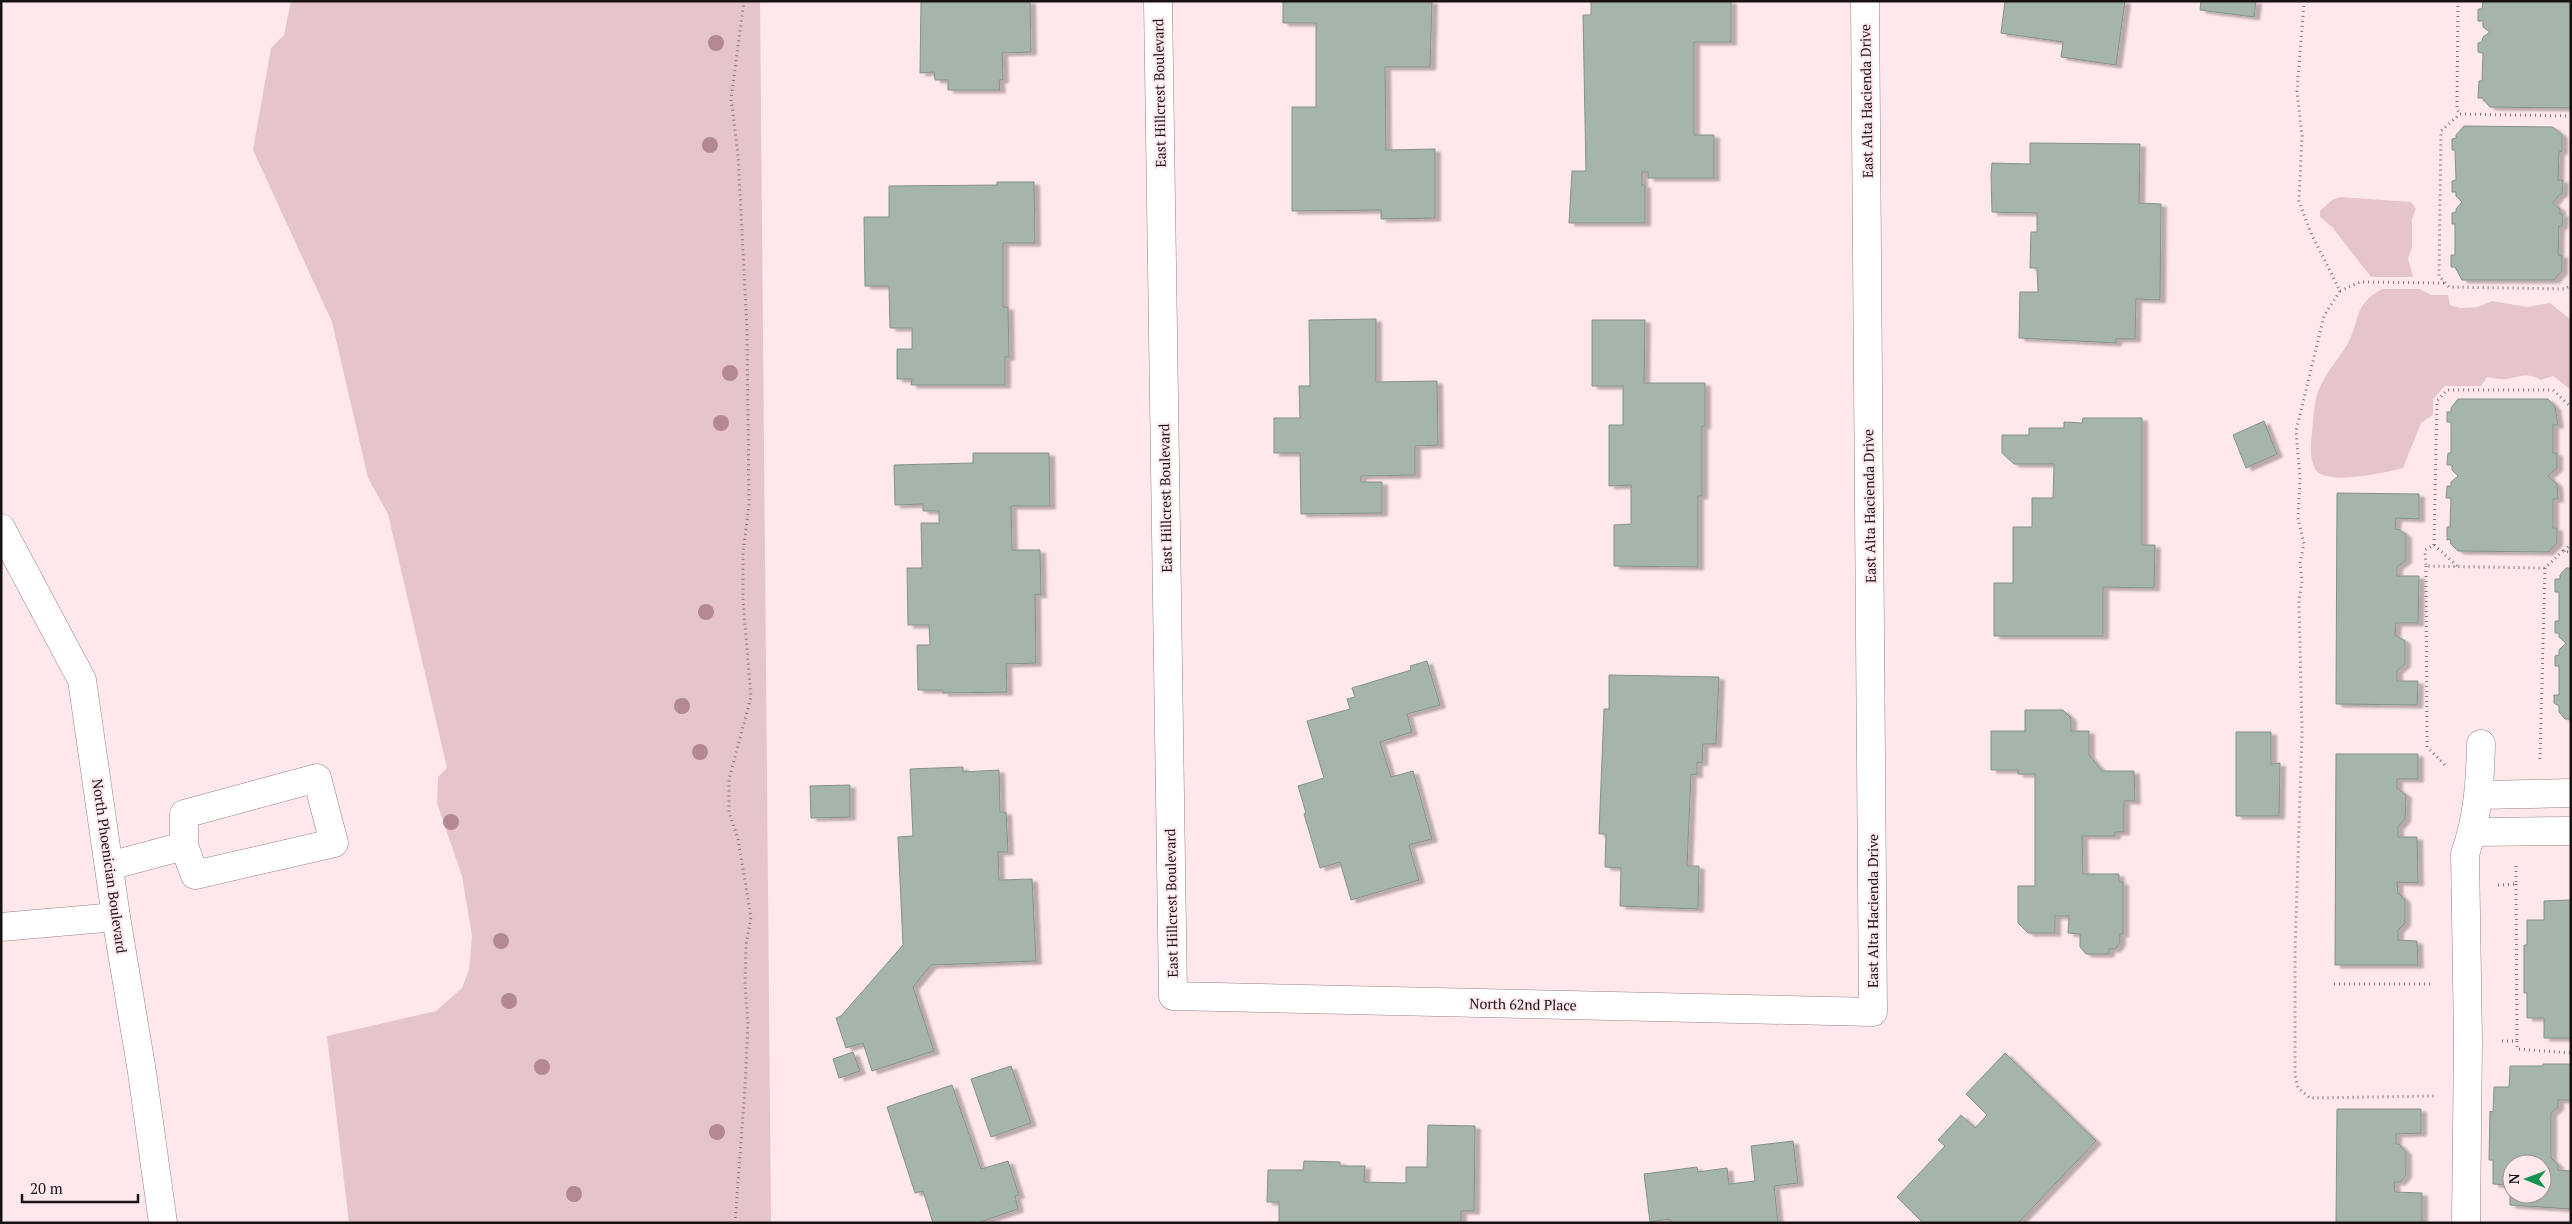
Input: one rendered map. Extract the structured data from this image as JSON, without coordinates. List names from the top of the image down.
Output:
{
  "streets": {
    "street": [
      "East Hillcrest Boulevard",
      "East Alta Hacienda Drive",
      "North Phoenician Boulevard",
      "North 62nd Place"
    ]
  },
  "crossings": [
    ["East Hillcrest Boulevard", "North 62nd Place"],
    ["East Alta Hacienda Drive", "North 62nd Place"]
  ],
  "scale_bar": "20 m",
  "north": "left"
}
